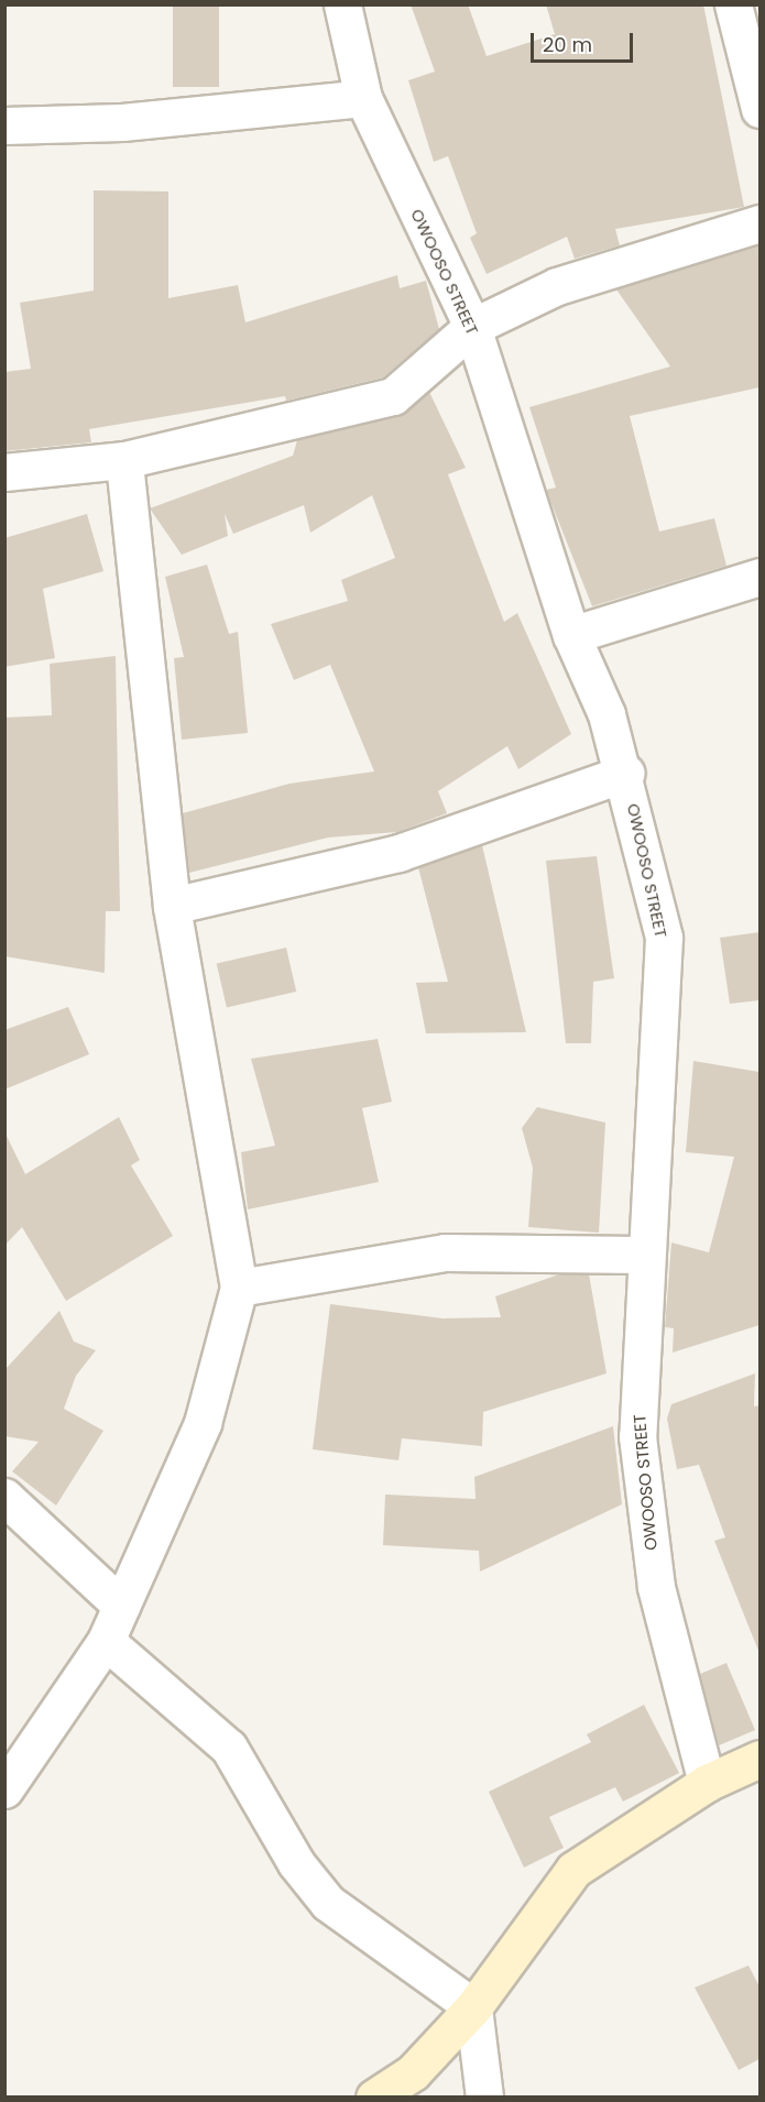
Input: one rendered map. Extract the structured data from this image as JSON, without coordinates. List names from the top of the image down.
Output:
{
  "streets": {
    "street": ["OWOOSO STREET"]
  },
  "scale_bar": "20 m"
}
